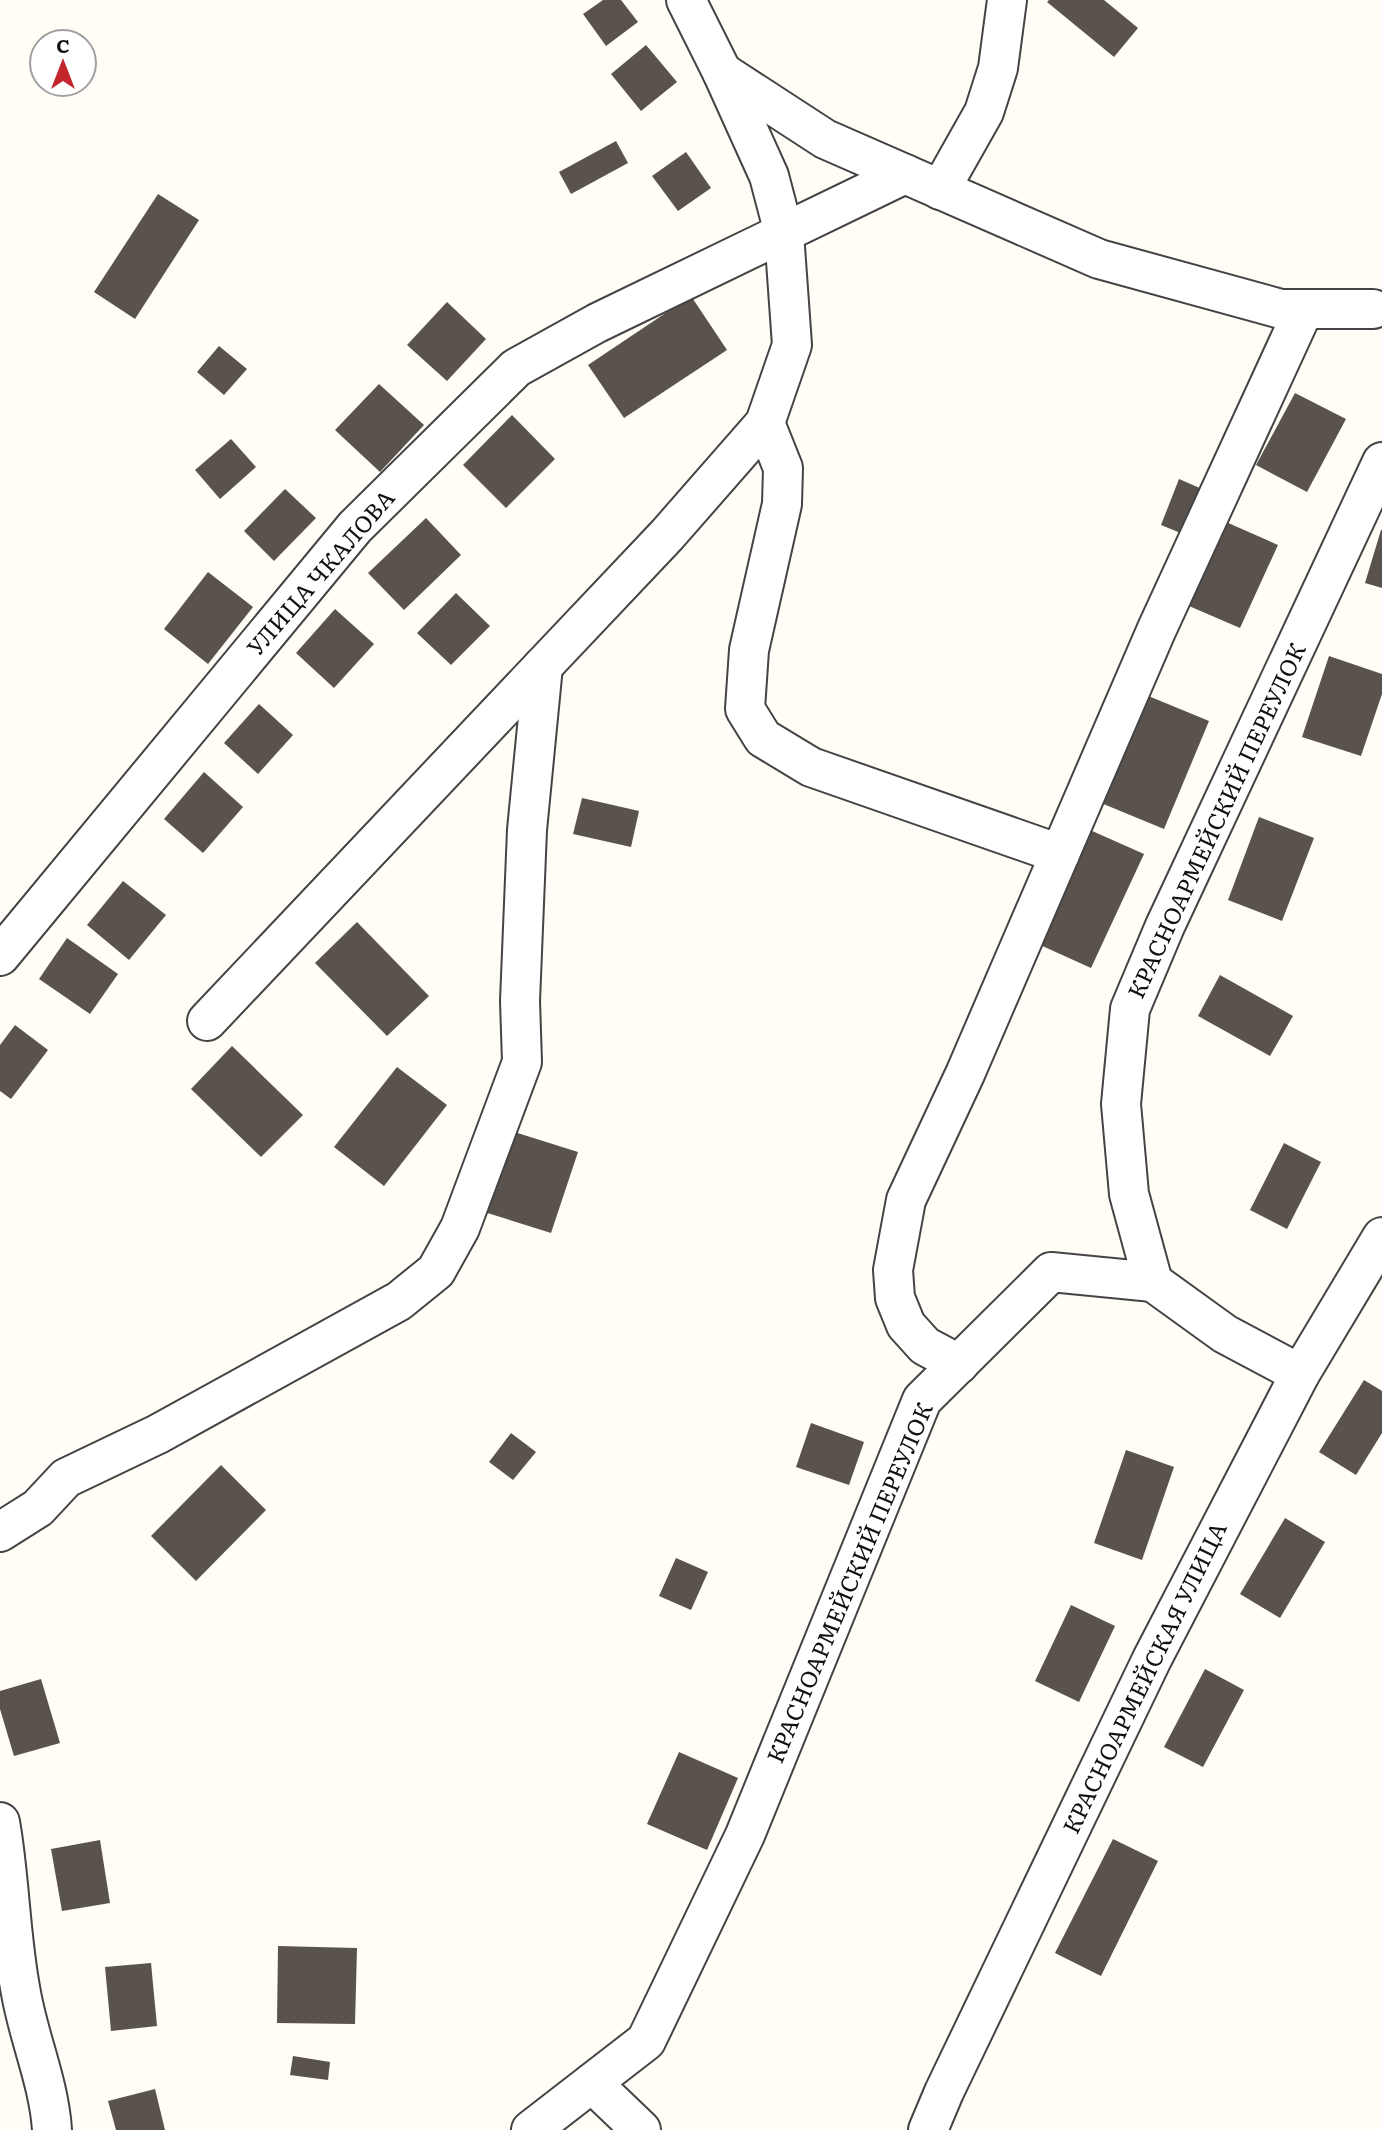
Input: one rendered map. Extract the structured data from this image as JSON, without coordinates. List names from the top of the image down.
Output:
{
  "streets": {
    "street": ["УЛИЦА ЧКАЛОВА", "КРАСНОАРМЕЙСКИЙ ПЕРЕУЛОК", "КРАСНОАРМЕЙСКАЯ УЛИЦА"]
  },
  "north": "top"
}
